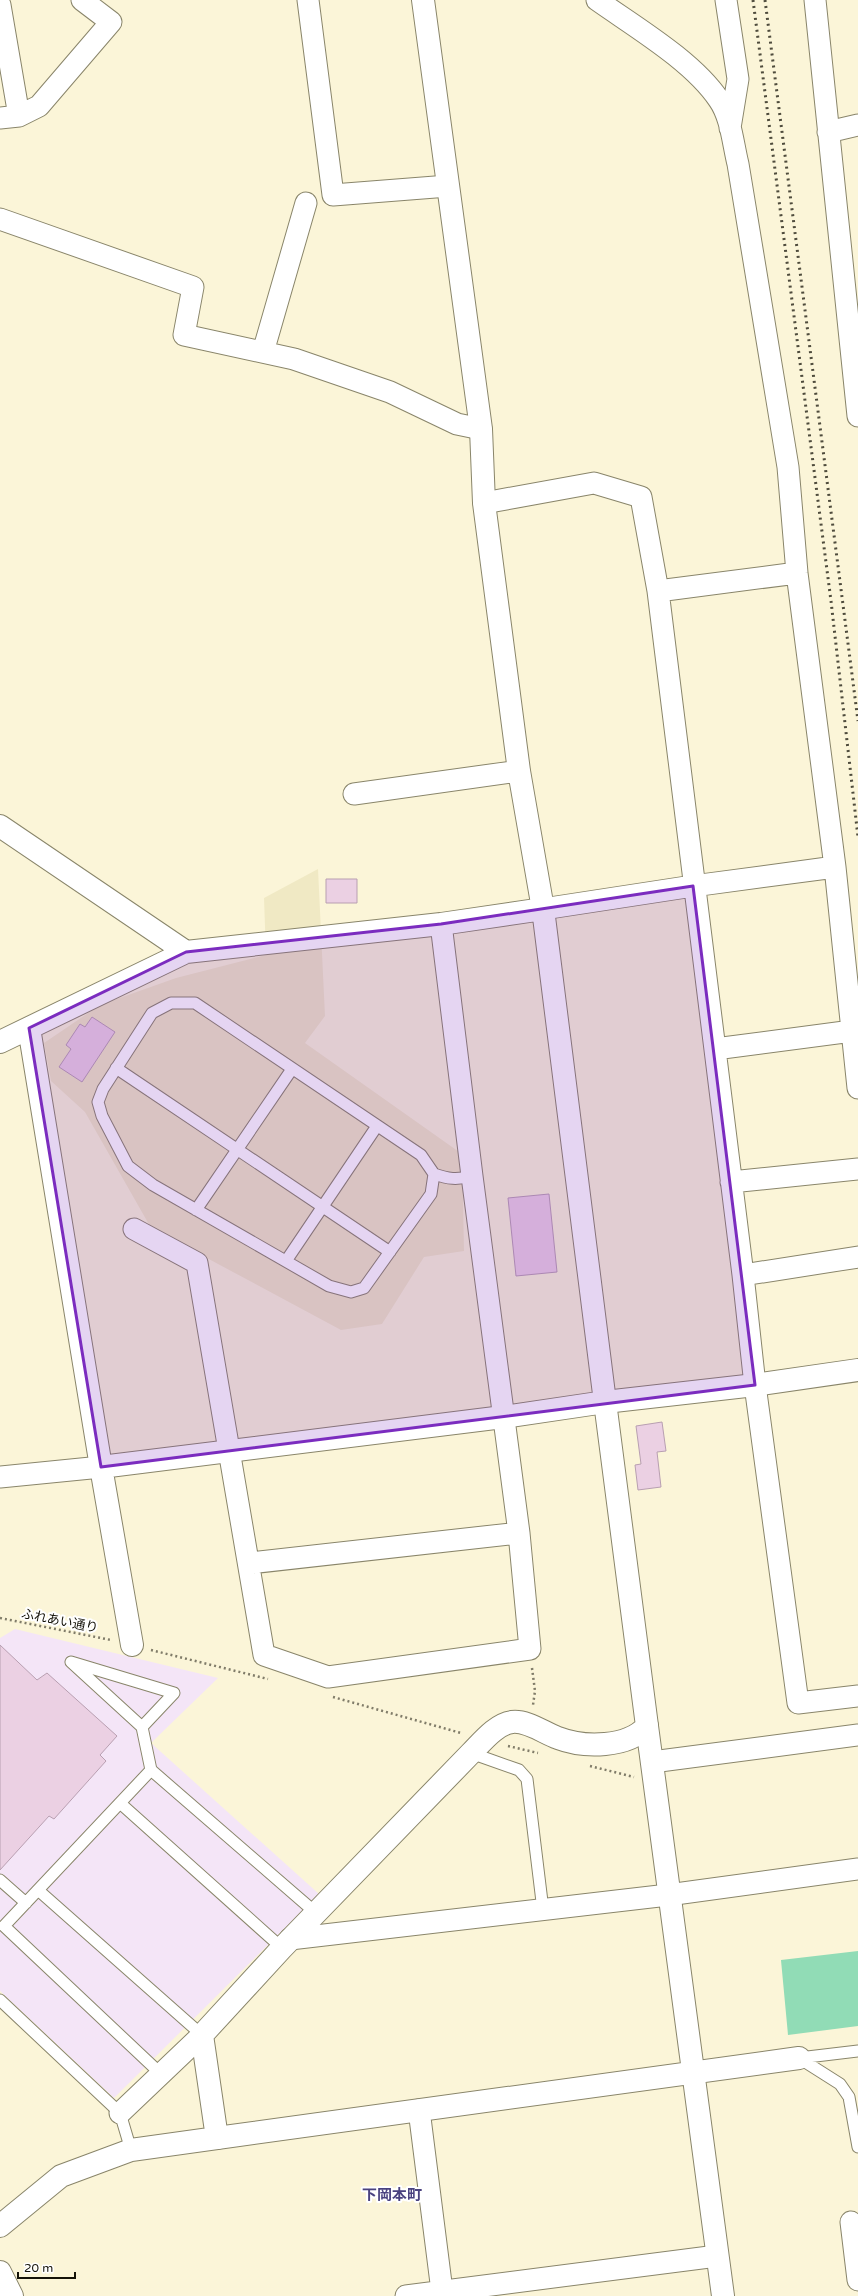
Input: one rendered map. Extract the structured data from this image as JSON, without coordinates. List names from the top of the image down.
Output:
{
  "streets": {
    "path": ["ふれあい通り"]
  },
  "districts": ["下岡本町"],
  "scale_bar": "20 m"
}
